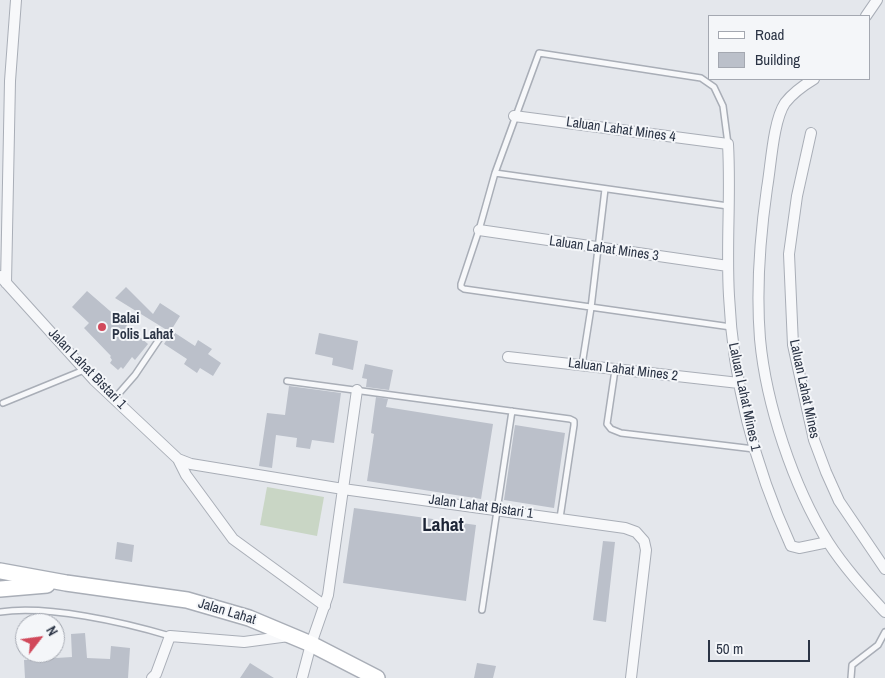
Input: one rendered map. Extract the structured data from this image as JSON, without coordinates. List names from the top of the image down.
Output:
{
  "streets": {
    "main road": ["Jalan Lahat"],
    "street": [
      "Laluan Lahat Mines 4",
      "Laluan Lahat Mines 3",
      "Jalan Lahat Bistari 1",
      "Laluan Lahat Mines 2",
      "Laluan Lahat Mines",
      "Laluan Lahat Mines 1"
    ]
  },
  "crossings": [
    ["Laluan Lahat Mines 4", "Laluan Lahat Mines 1"],
    ["Laluan Lahat Mines 3", "Laluan Lahat Mines 1"],
    ["Laluan Lahat Mines 2", "Laluan Lahat Mines 1"]
  ],
  "districts": ["Lahat"],
  "places": ["Balai Polis Lahat"],
  "legend": ["Road", "Building"],
  "scale_bar": "50 m",
  "north": "top right"
}
